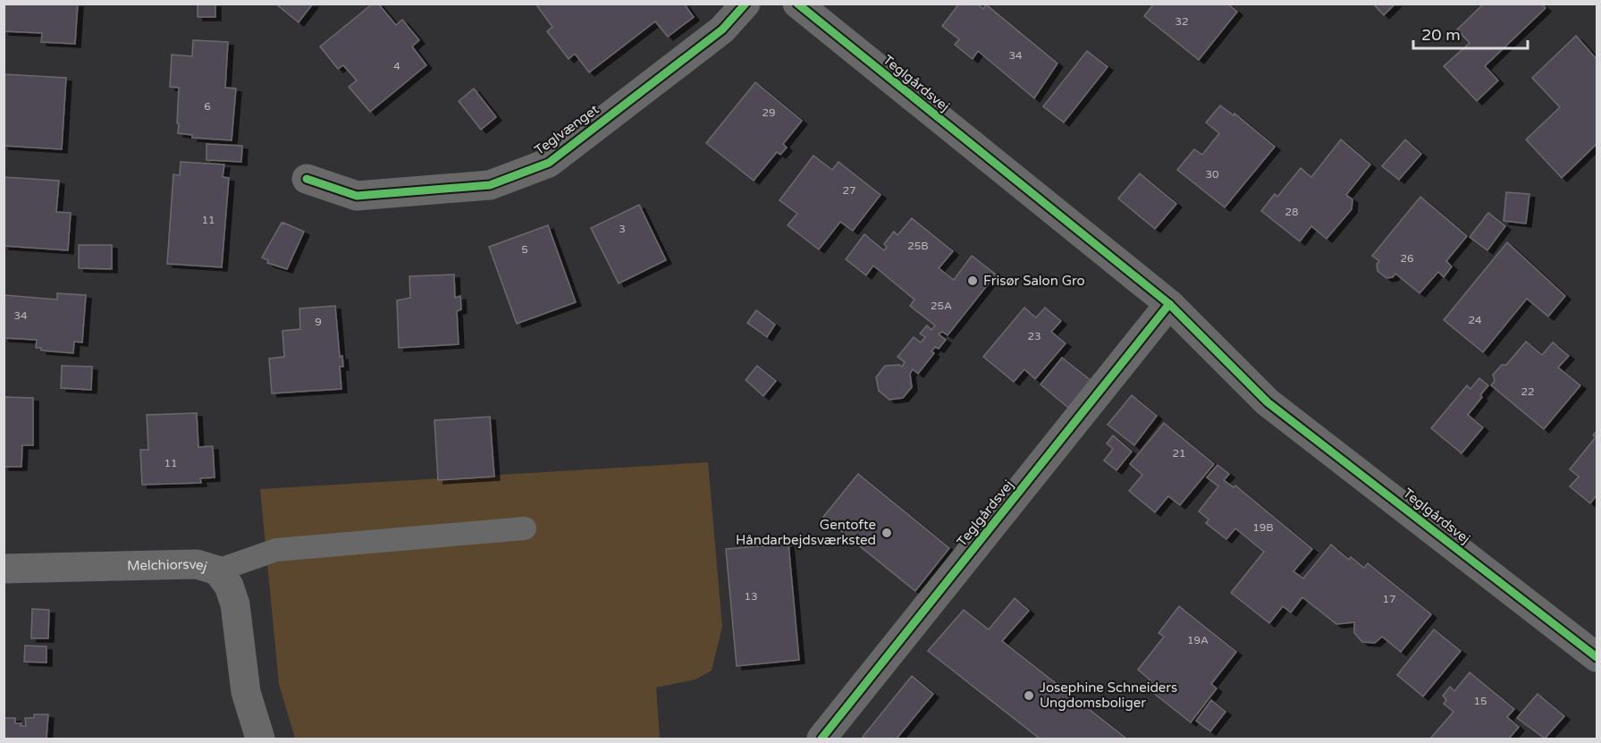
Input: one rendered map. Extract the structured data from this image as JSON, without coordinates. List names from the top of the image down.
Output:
{
  "streets": {
    "street": ["Teglgårdsvej", "Teglvænget", "Melchiorsvej"]
  },
  "places": ["Frisør Salon Gro", "Gentofte Håndarbejdsværksted", "Josephine Schneiders Ungdomsboliger"],
  "house_numbers": [
    "32",
    "34",
    "4",
    "6",
    "29",
    "30",
    "27",
    "28",
    "11",
    "3",
    "25B",
    "5",
    "26",
    "25A",
    "34",
    "24",
    "9",
    "23",
    "22",
    "21",
    "11",
    "19B",
    "13",
    "17",
    "19A",
    "15"
  ],
  "scale_bar": "20 m"
}
